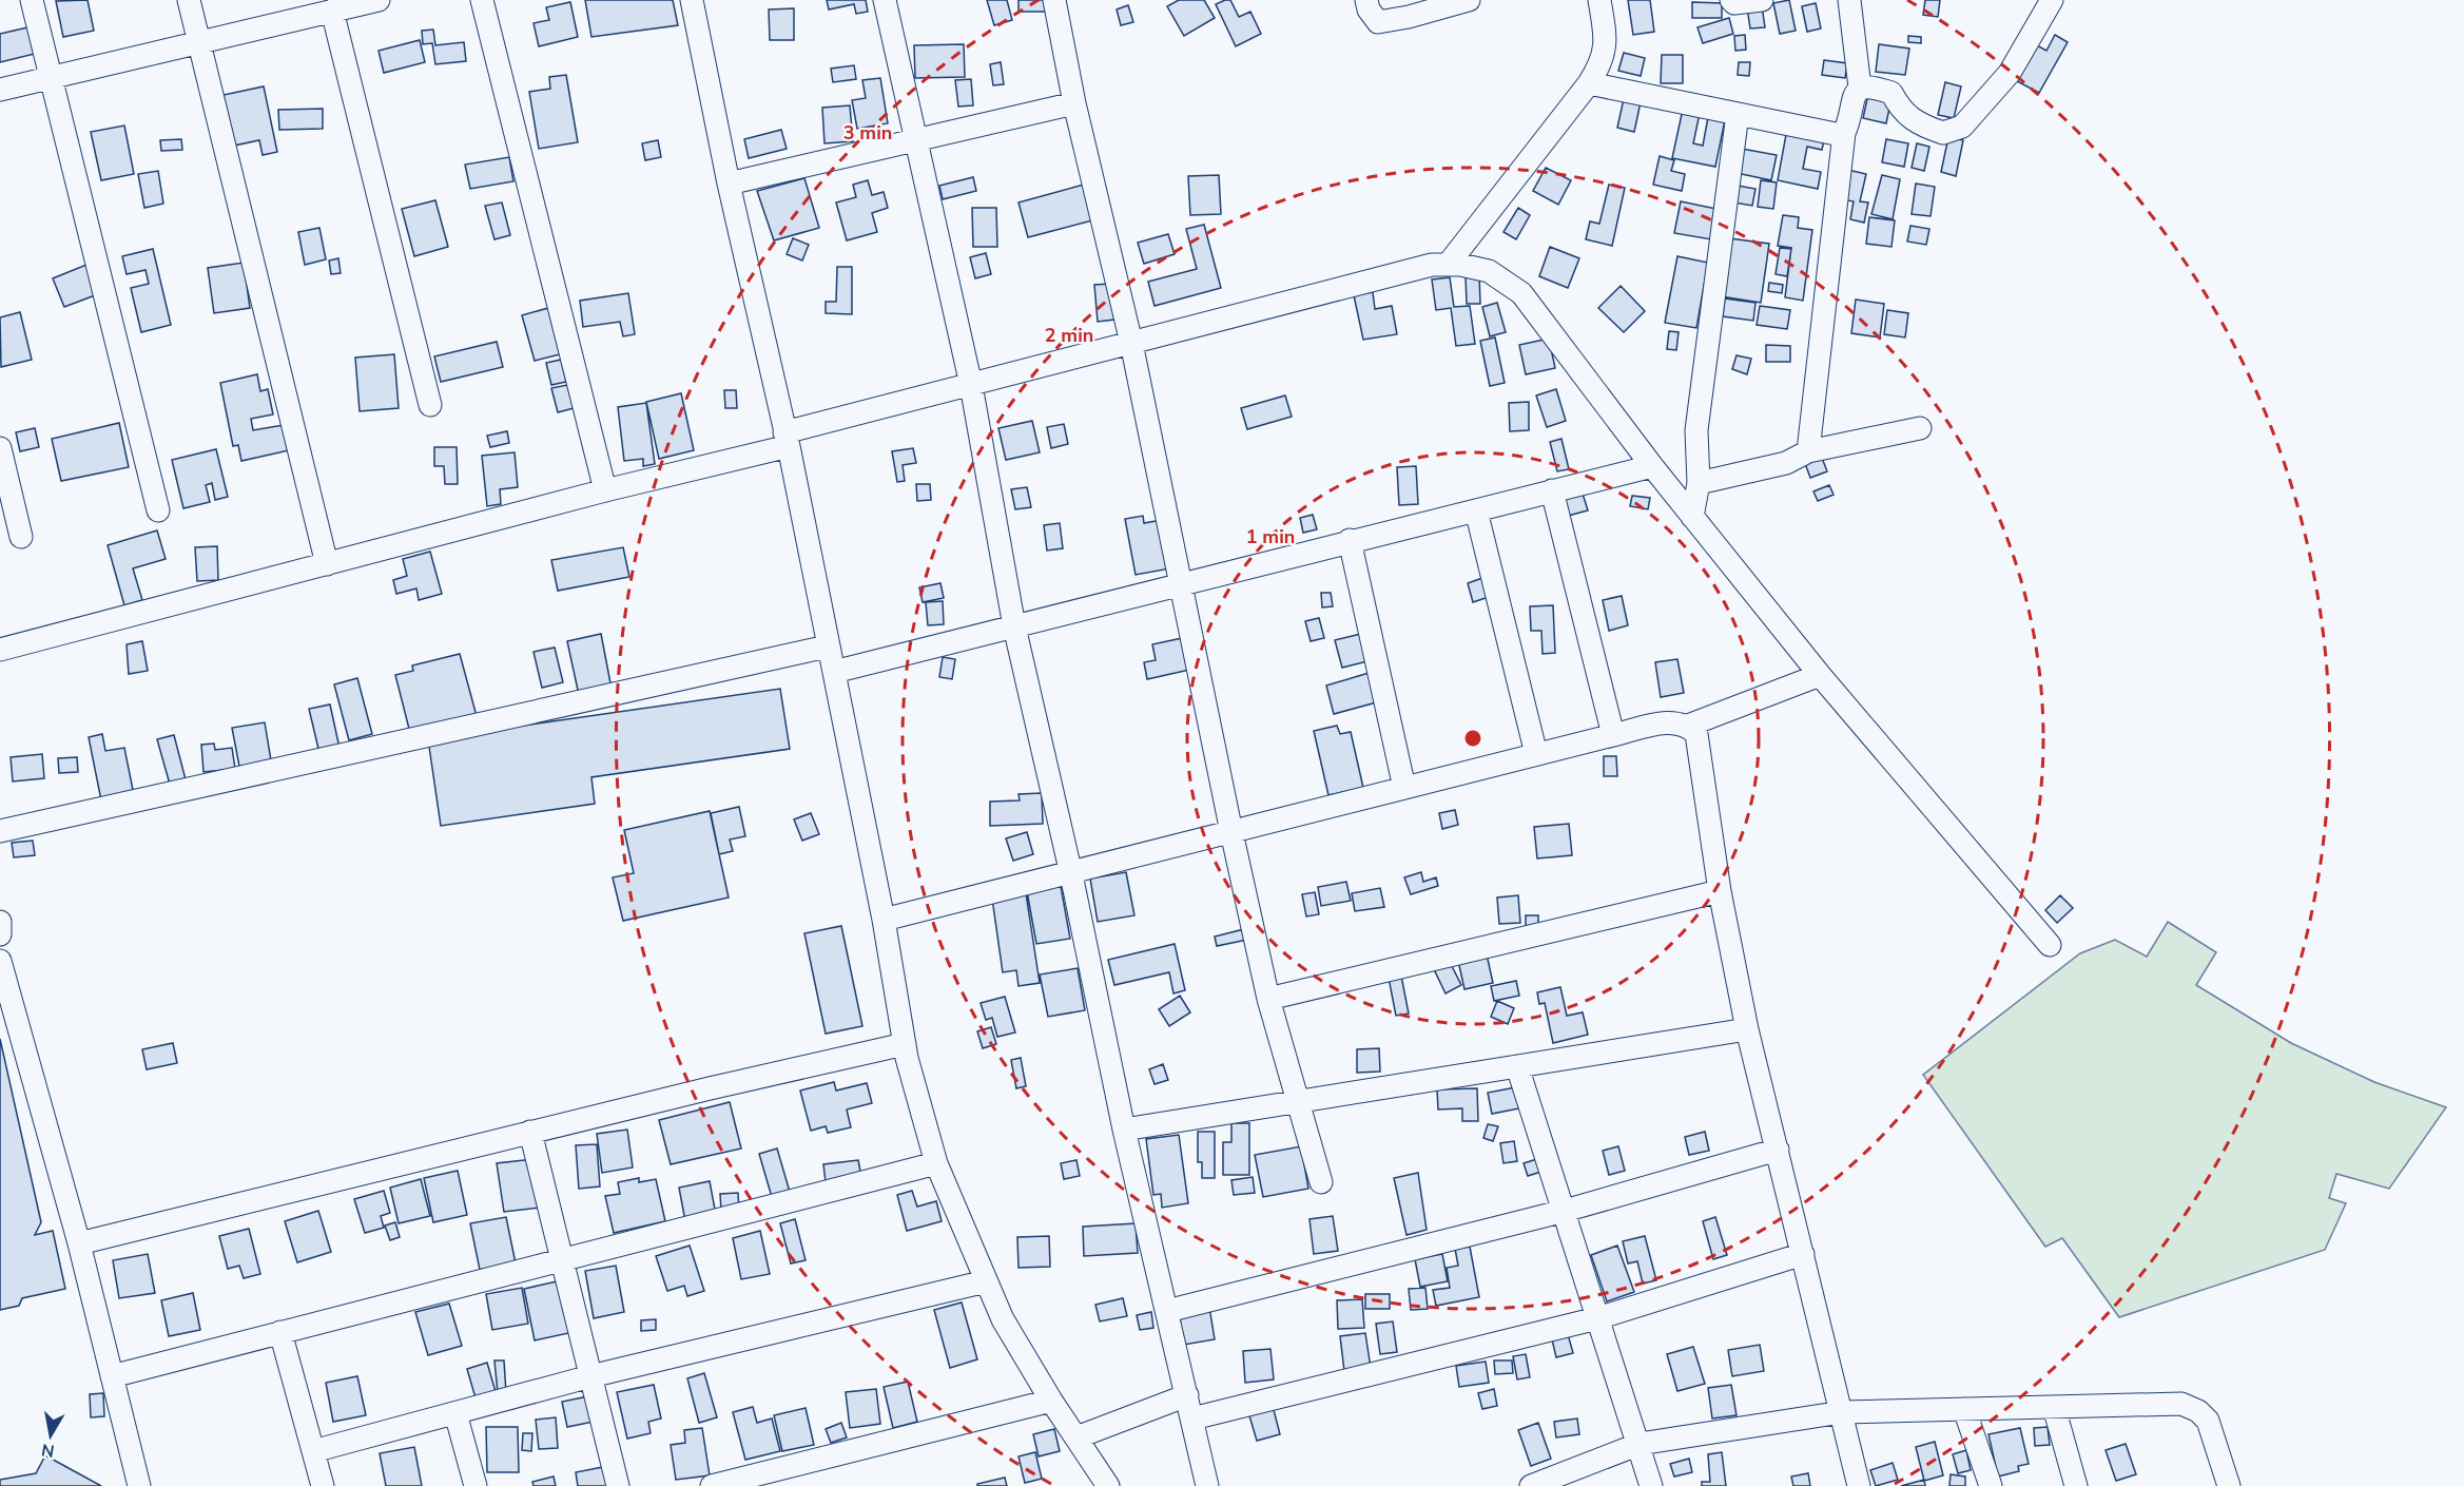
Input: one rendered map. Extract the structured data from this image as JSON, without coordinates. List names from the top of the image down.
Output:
{
  "north": "bottom",
  "rings": ["3 min", "2 min", "1 min"]
}
